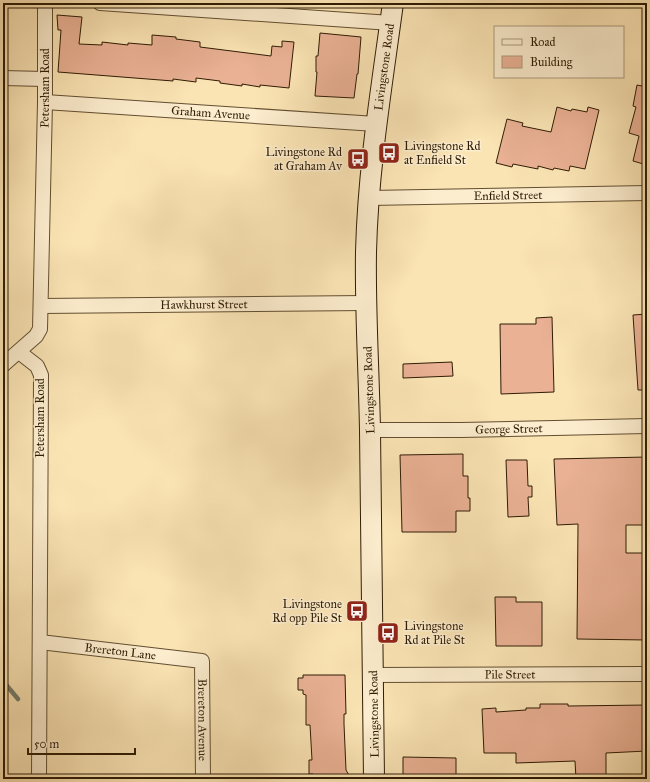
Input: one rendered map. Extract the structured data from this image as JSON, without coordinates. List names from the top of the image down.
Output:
{
  "streets": {
    "street": [
      "Livingstone Road",
      "Petersham Road",
      "Graham Avenue",
      "Enfield Street",
      "Hawkhurst Street",
      "George Street",
      "Brereton Lane",
      "Pile Street",
      "Brereton Avenue"
    ]
  },
  "crossings": [
    ["Livingstone Road", "Graham Avenue"],
    ["Livingstone Road", "Enfield Street"],
    ["Livingstone Road", "Hawkhurst Street"],
    ["Livingstone Road", "George Street"],
    ["Livingstone Road", "Pile Street"],
    ["Petersham Road", "Graham Avenue"],
    ["Petersham Road", "Hawkhurst Street"],
    ["Petersham Road", "Brereton Lane"],
    ["Brereton Lane", "Brereton Avenue"]
  ],
  "places": {
    "bus stop": [
      "Livingstone Rd at Enfield St",
      "Livingstone Rd at Graham Av",
      "Livingstone Rd opp Pile St",
      "Livingstone Rd at Pile St"
    ]
  },
  "legend": ["Road", "Building"],
  "scale_bar": "50 m"
}
